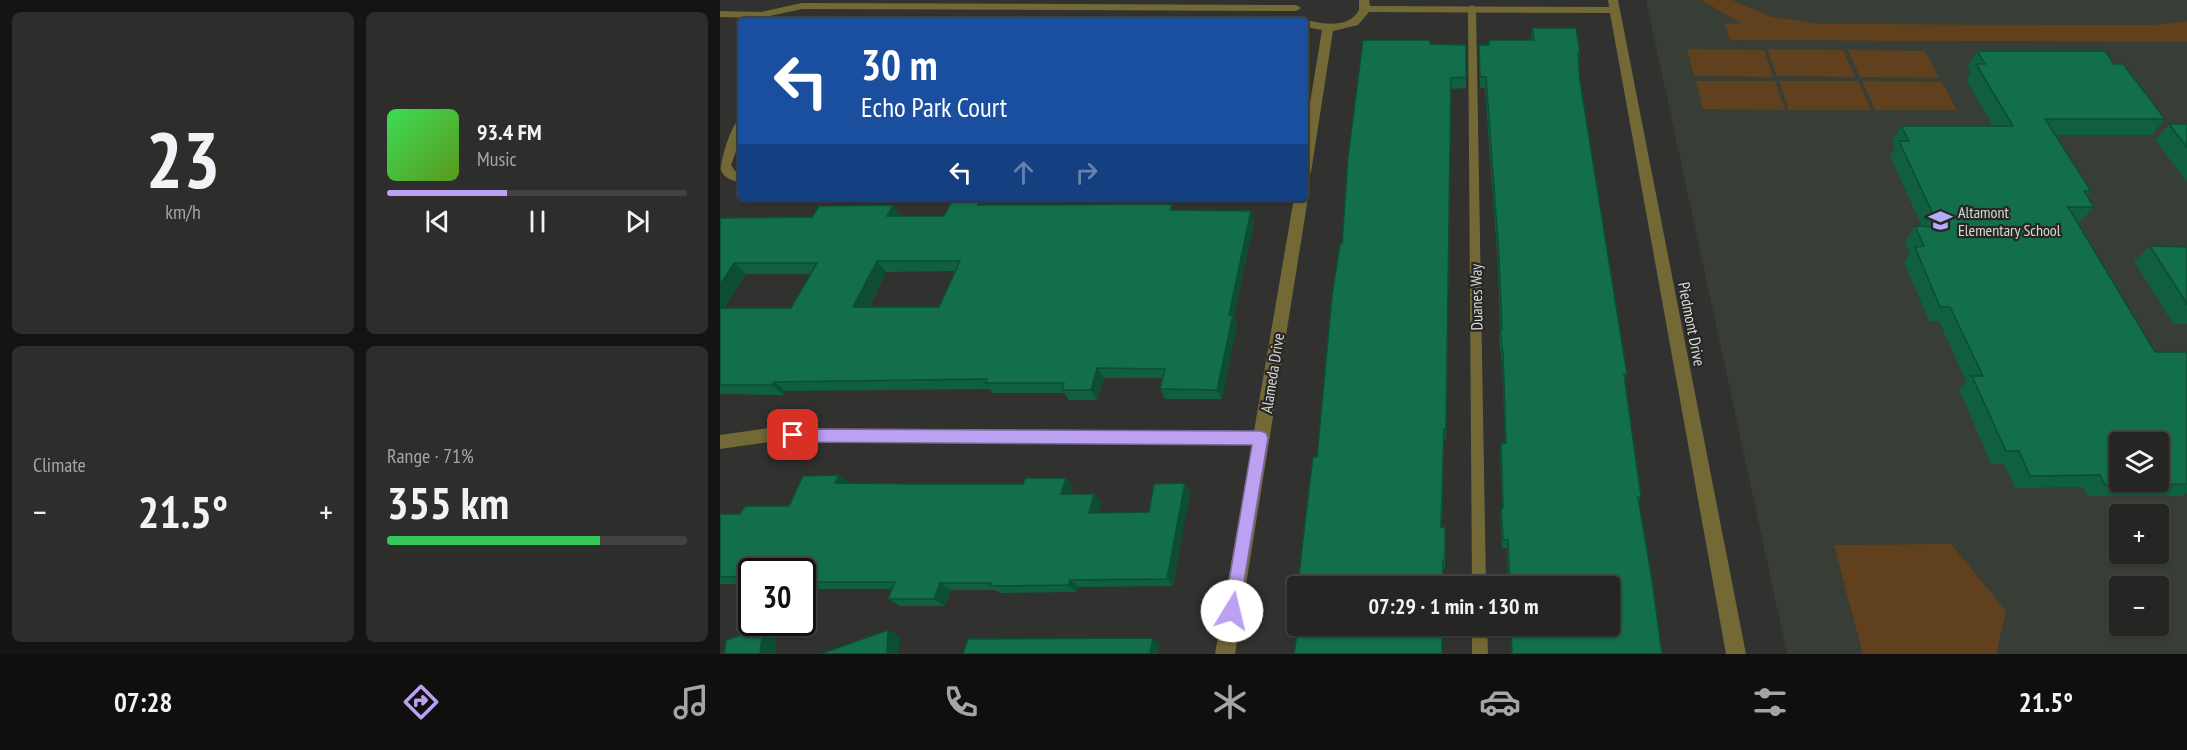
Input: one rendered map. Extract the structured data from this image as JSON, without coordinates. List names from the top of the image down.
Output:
{
  "streets": {
    "street": ["Piedmont Drive", "Alameda Drive"],
    "lane": ["Duanes Way"]
  },
  "places": {
    "school or university": ["Altamont Elementary School"]
  },
  "page": {
    "tile": [
      ["23", "km/h"],
      "Climate",
      ["Range · 71%", "355 km"]
    ],
    "turn": ["30 m", "Echo Park Court"],
    "song": ["93.4 FM", "Music"],
    "map_buttons": ["+", "−"],
    "heat": ["−", "21.5°", "+"],
    "limit": "30",
    "trip": "07:29 · 1 min · 130 m",
    "tabs": ["07:28", "21.5°"]
  }
}
